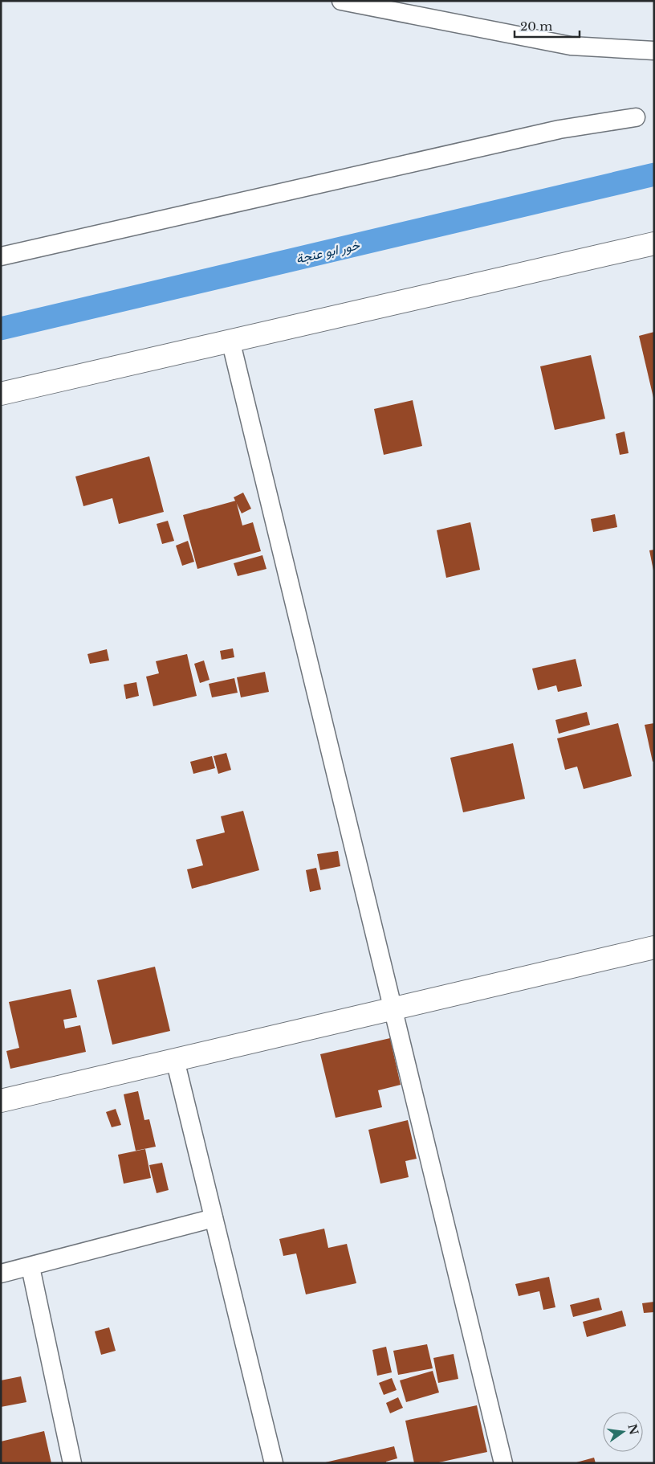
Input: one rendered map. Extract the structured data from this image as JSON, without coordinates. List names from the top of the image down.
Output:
{
  "water": ["خور ابو عنجة"],
  "scale_bar": "20 m",
  "north": "right"
}
